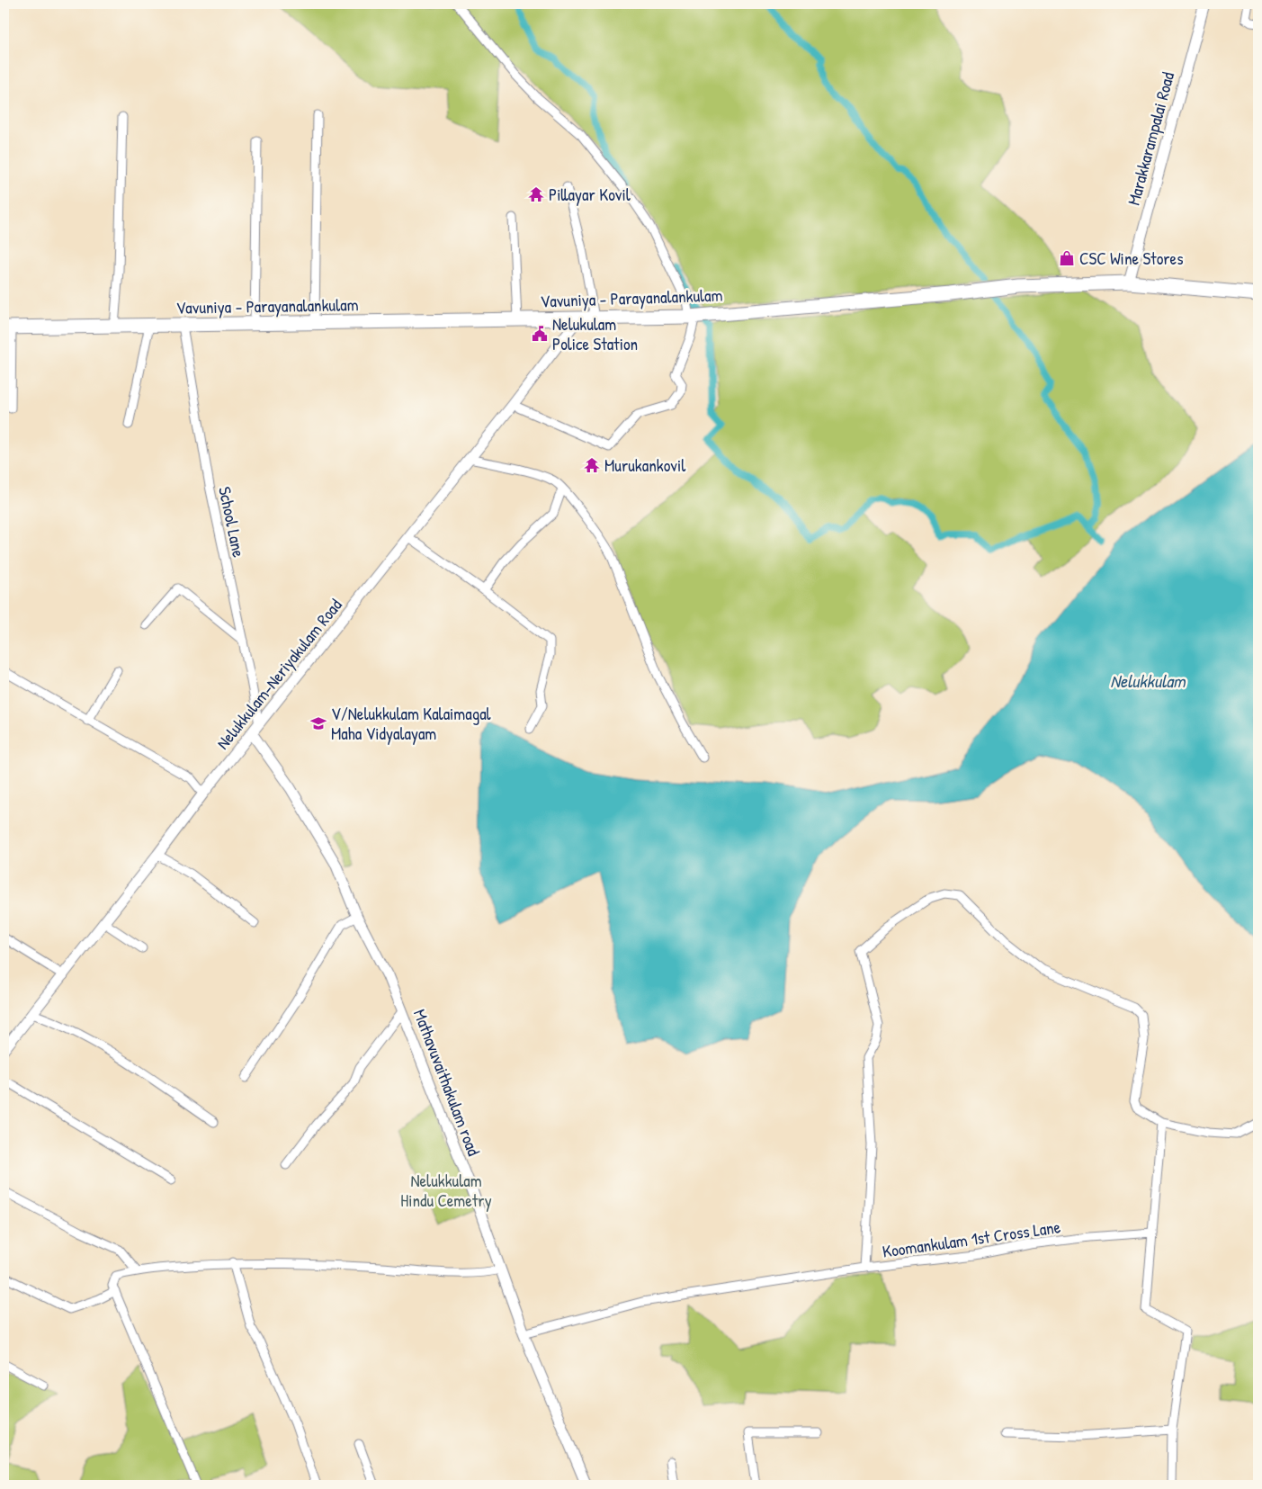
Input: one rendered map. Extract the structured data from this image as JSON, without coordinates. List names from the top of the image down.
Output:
{
  "streets": {
    "highway": ["Vavuniya - Parayanalankulam"],
    "street": [
      "Marakkarampalai Road",
      "School Lane",
      "Nelukkulam-Neriyakulam Road",
      "Mathavuvaithakulam road",
      "Koomankulam 1st Cross Lane"
    ]
  },
  "crossings": [
    ["Marakkarampalai Road", "Vavuniya - Parayanalankulam"],
    ["Vavuniya - Parayanalankulam", "School Lane"],
    ["Vavuniya - Parayanalankulam", "Nelukkulam-Neriyakulam Road"],
    ["School Lane", "Nelukkulam-Neriyakulam Road"],
    ["Nelukkulam-Neriyakulam Road", "Mathavuvaithakulam road"],
    ["Mathavuvaithakulam road", "Koomankulam 1st Cross Lane"]
  ],
  "water": ["Nelukkulam"],
  "parks": ["Nelukkulam Hindu Cemetry"],
  "places": {
    "temple": ["Pillayar Kovil", "Murukankovil"],
    "shop": ["CSC Wine Stores"],
    "public building": ["Nelukulam Police Station"],
    "school or university": ["V/Nelukkulam Kalaimagal Maha Vidyalayam"]
  }
}
